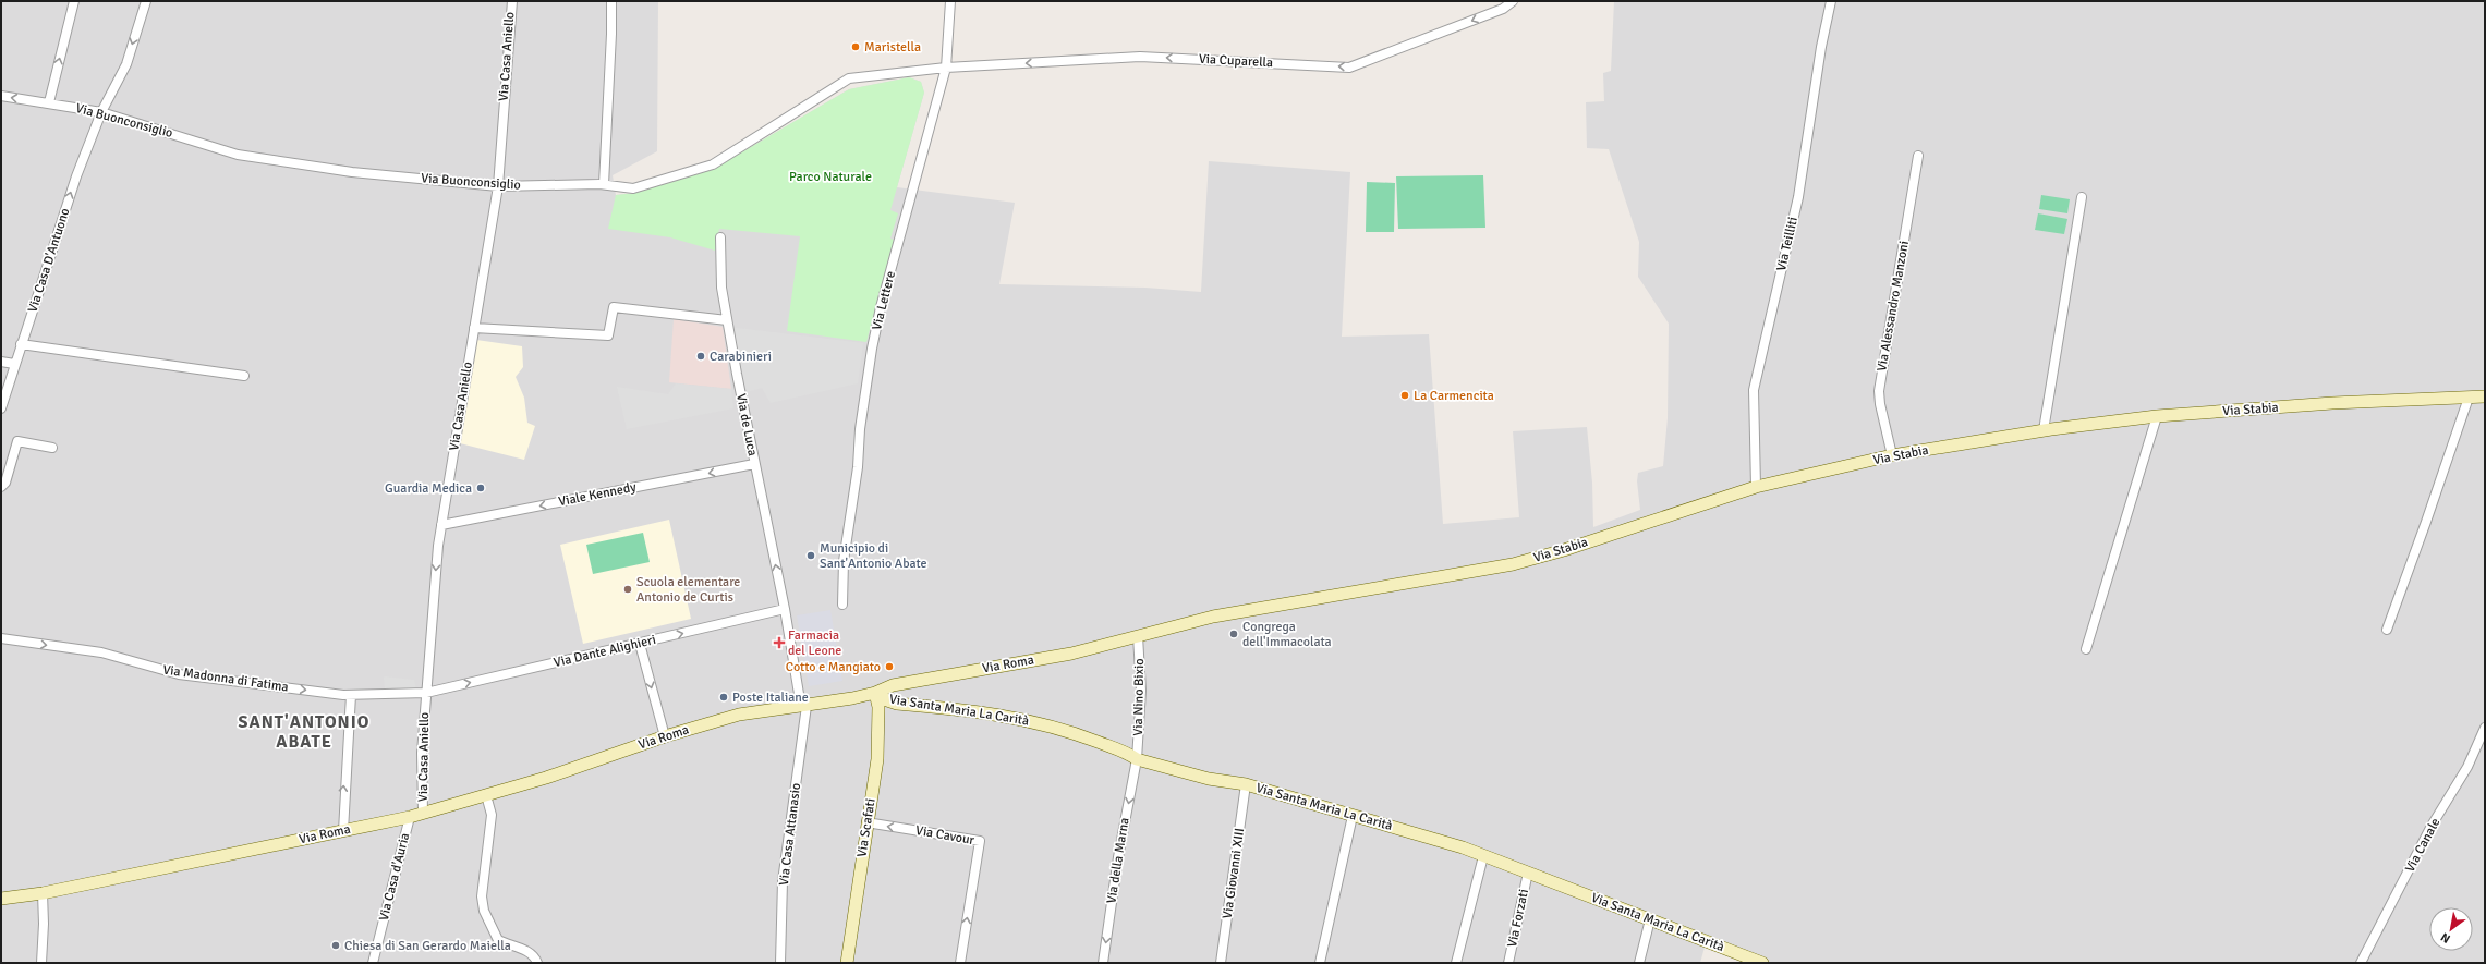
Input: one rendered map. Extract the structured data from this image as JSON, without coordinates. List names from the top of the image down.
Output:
{
  "streets": {
    "main road": [
      "Via Stabia",
      "Via Roma",
      "Via Santa Maria La Carità",
      "Via Scafati"
    ],
    "street": [
      "Via Casa Aniello",
      "Via Cuparella",
      "Via Buonconsiglio",
      "Via Teilliti",
      "Via Casa D'Antuono",
      "Via Lettere",
      "Via Alessandro Manzoni",
      "Via de Luca",
      "Viale Kennedy",
      "Via Dante Alighieri",
      "Via Madonna di Fatima",
      "Via Nino Bixio",
      "Via Casa Attanasio",
      "Via Cavour",
      "Via Canale",
      "Via della Marna",
      "Via Giovanni XIII",
      "Via Casa d'Auria",
      "Via Forzati"
    ]
  },
  "crossings": [
    ["Via Casa Aniello", "Via Buonconsiglio"],
    ["Via Casa Aniello", "Viale Kennedy"],
    ["Via Casa Aniello", "Via Dante Alighieri"],
    ["Via Casa Aniello", "Via Roma"],
    ["Via Casa Aniello", "Via Madonna di Fatima"],
    ["Via Cuparella", "Via Buonconsiglio"],
    ["Via Cuparella", "Via Lettere"],
    ["Via Buonconsiglio", "Via Casa D'Antuono"],
    ["Via Buonconsiglio", "Via Lettere"],
    ["Via Teilliti", "Via Stabia"],
    ["Via Alessandro Manzoni", "Via Stabia"],
    ["Via Stabia", "Via Roma"],
    ["Via de Luca", "Viale Kennedy"],
    ["Via de Luca", "Via Dante Alighieri"],
    ["Via de Luca", "Via Roma"],
    ["Via de Luca", "Via Casa Attanasio"],
    ["Via Dante Alighieri", "Via Madonna di Fatima"],
    ["Via Roma", "Via Nino Bixio"],
    ["Via Roma", "Via Santa Maria La Carità"],
    ["Via Roma", "Via Scafati"],
    ["Via Roma", "Via Casa Attanasio"],
    ["Via Roma", "Via Casa d'Auria"],
    ["Via Nino Bixio", "Via Santa Maria La Carità"],
    ["Via Nino Bixio", "Via della Marna"],
    ["Via Santa Maria La Carità", "Via Scafati"],
    ["Via Santa Maria La Carità", "Via della Marna"],
    ["Via Santa Maria La Carità", "Via Giovanni XIII"],
    ["Via Santa Maria La Carità", "Via Forzati"],
    ["Via Scafati", "Via Cavour"]
  ],
  "one_way": [
    "Via Cuparella",
    "Viale Kennedy",
    "Via Dante Alighieri",
    "Via Madonna di Fatima",
    "Via della Marna"
  ],
  "districts": ["SANT'ANTONIO ABATE"],
  "parks": ["Parco Naturale"],
  "places": {
    "other": [
      "Maristella",
      "Carabinieri",
      "La Carmencita",
      "Guardia Medica",
      "Municipio di Sant'Antonio Abate",
      "Scuola elementare Antonio de Curtis",
      "Congrega dell'Immacolata",
      "Cotto e Mangiato",
      "Poste Italiane",
      "Chiesa di San Gerardo Maiella"
    ],
    "health": ["Farmacia del Leone"]
  },
  "north": "bottom left"
}
